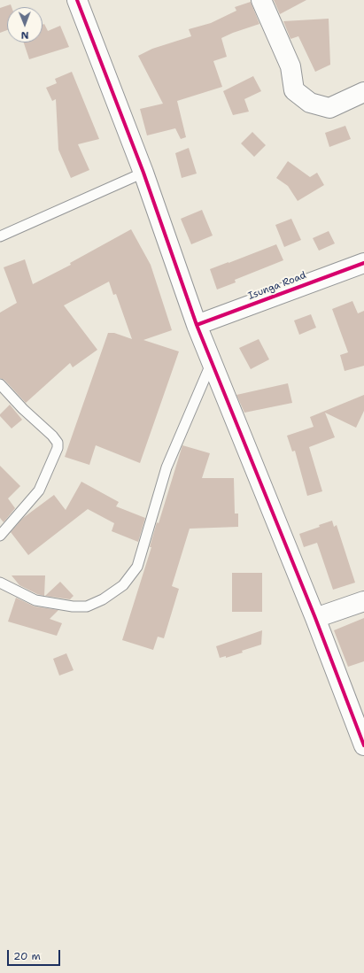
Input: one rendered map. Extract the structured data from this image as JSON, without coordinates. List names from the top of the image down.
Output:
{
  "streets": {
    "street": ["Isunga Road"]
  },
  "scale_bar": "20 m",
  "north": "bottom"
}
